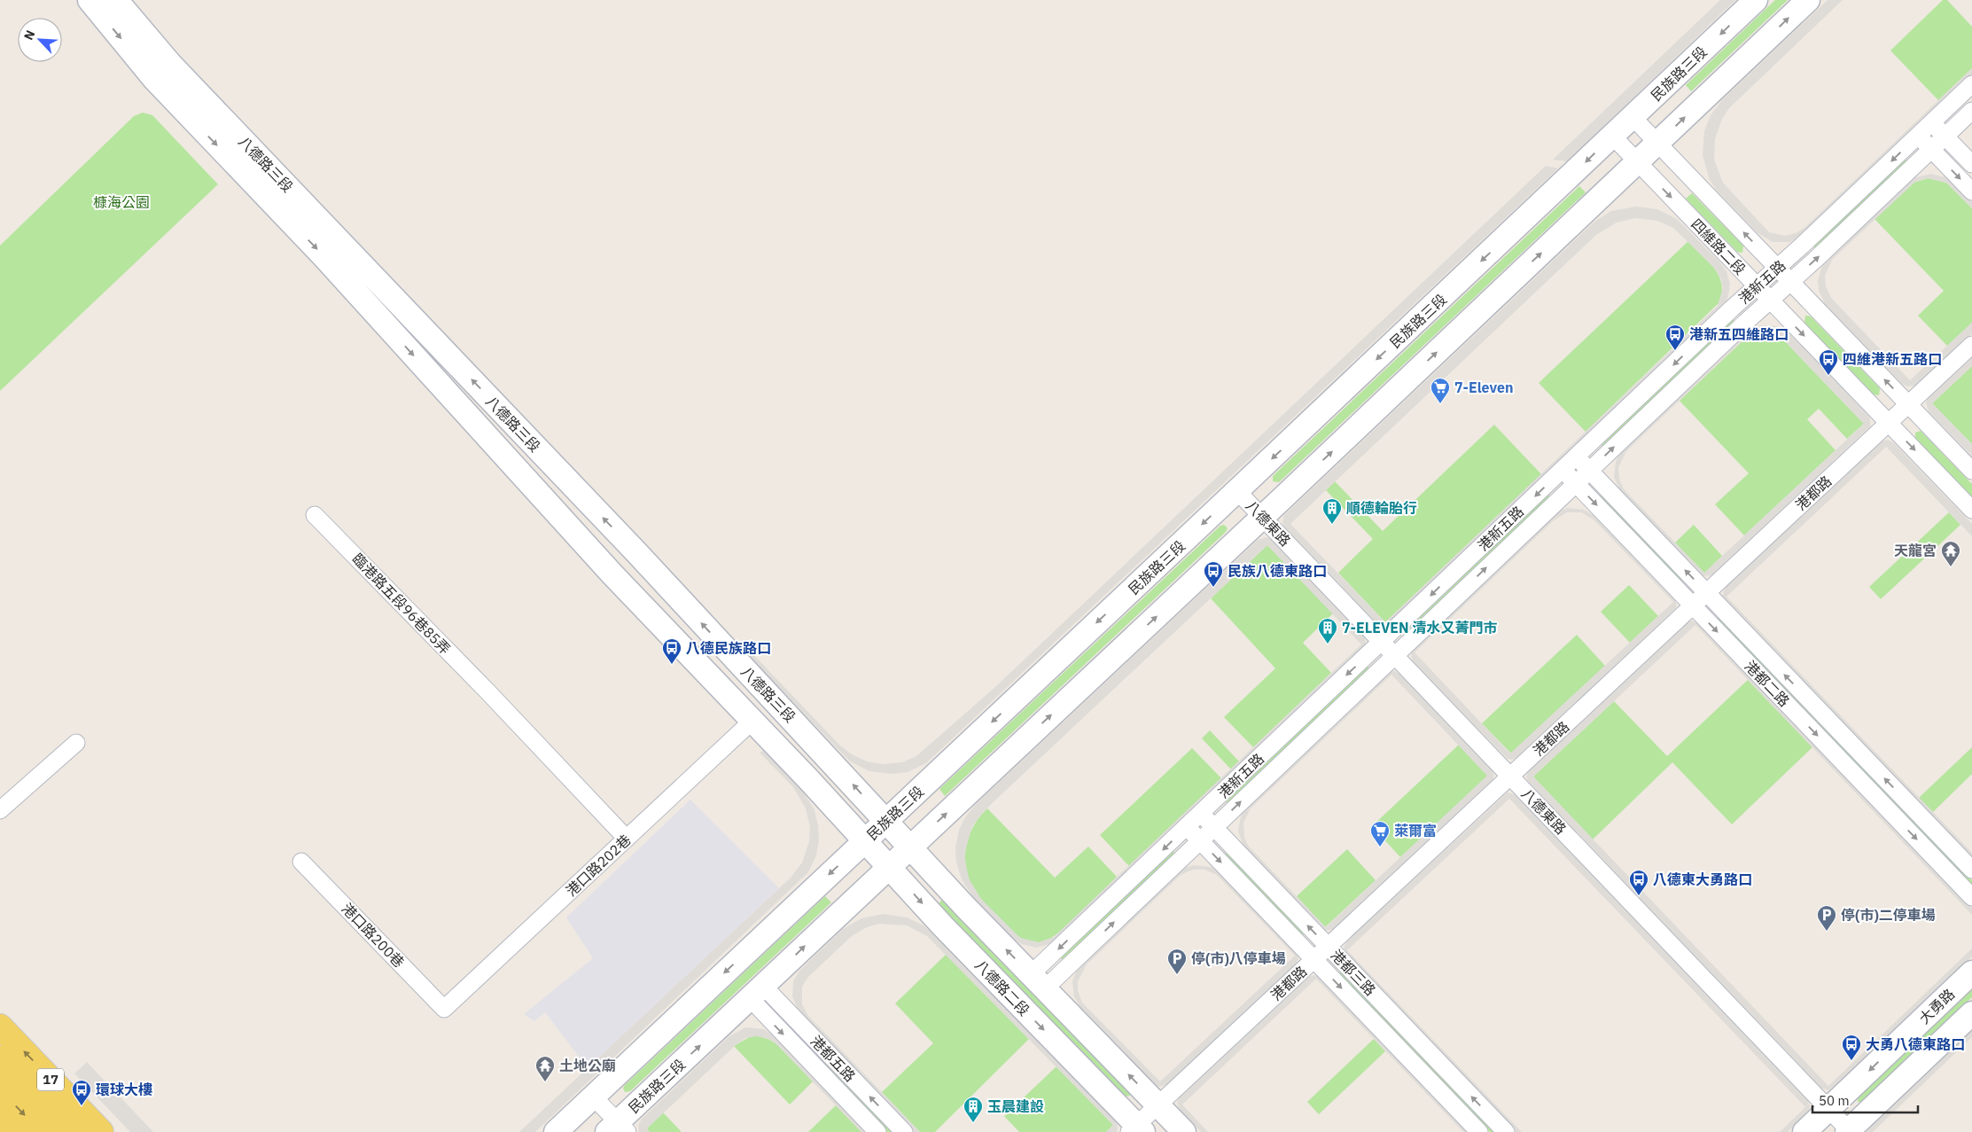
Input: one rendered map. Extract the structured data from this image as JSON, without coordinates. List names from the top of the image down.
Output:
{
  "streets": {
    "main road": ["17"],
    "street": [
      "民族路三段",
      "八德路三段",
      "四維路二段",
      "港新五路",
      "港都路",
      "八德東路",
      "臨港路五段96巷85弄",
      "港都二路",
      "港口路202巷",
      "港口路200巷",
      "港都三路",
      "八德路二段",
      "大勇路",
      "港都五路"
    ]
  },
  "crossings": [
    ["民族路三段", "八德路三段"],
    ["民族路三段", "四維路二段"],
    ["民族路三段", "八德東路"],
    ["民族路三段", "八德路二段"],
    ["民族路三段", "港都五路"],
    ["八德路三段", "港口路202巷"],
    ["八德路三段", "八德路二段"],
    ["四維路二段", "港新五路"],
    ["四維路二段", "港都路"],
    ["港新五路", "八德東路"],
    ["港新五路", "港都二路"],
    ["港新五路", "港都三路"],
    ["港新五路", "八德路二段"],
    ["港都路", "八德東路"],
    ["港都路", "港都二路"],
    ["港都路", "港都三路"],
    ["港都路", "八德路二段"],
    ["八德東路", "大勇路"],
    ["臨港路五段96巷85弄", "港口路202巷"],
    ["港口路202巷", "港口路200巷"]
  ],
  "parks": ["槺海公園"],
  "places": {
    "bus stop": [
      "港新五四維路口",
      "四維港新五路口",
      "民族八德東路口",
      "八德民族路口",
      "八德東大勇路口",
      "大勇八德東路口",
      "環球大樓"
    ],
    "supermarket": ["7-Eleven", "萊爾富"],
    "building": ["順德輪胎行", "7-ELEVEN 清水又菁門市", "玉晨建設"],
    "temple": ["天龍宮", "土地公廟"],
    "parking": ["停(市)二停車場", "停(市)八停車場"]
  },
  "scale_bar": "50 m",
  "north": "top left"
}
